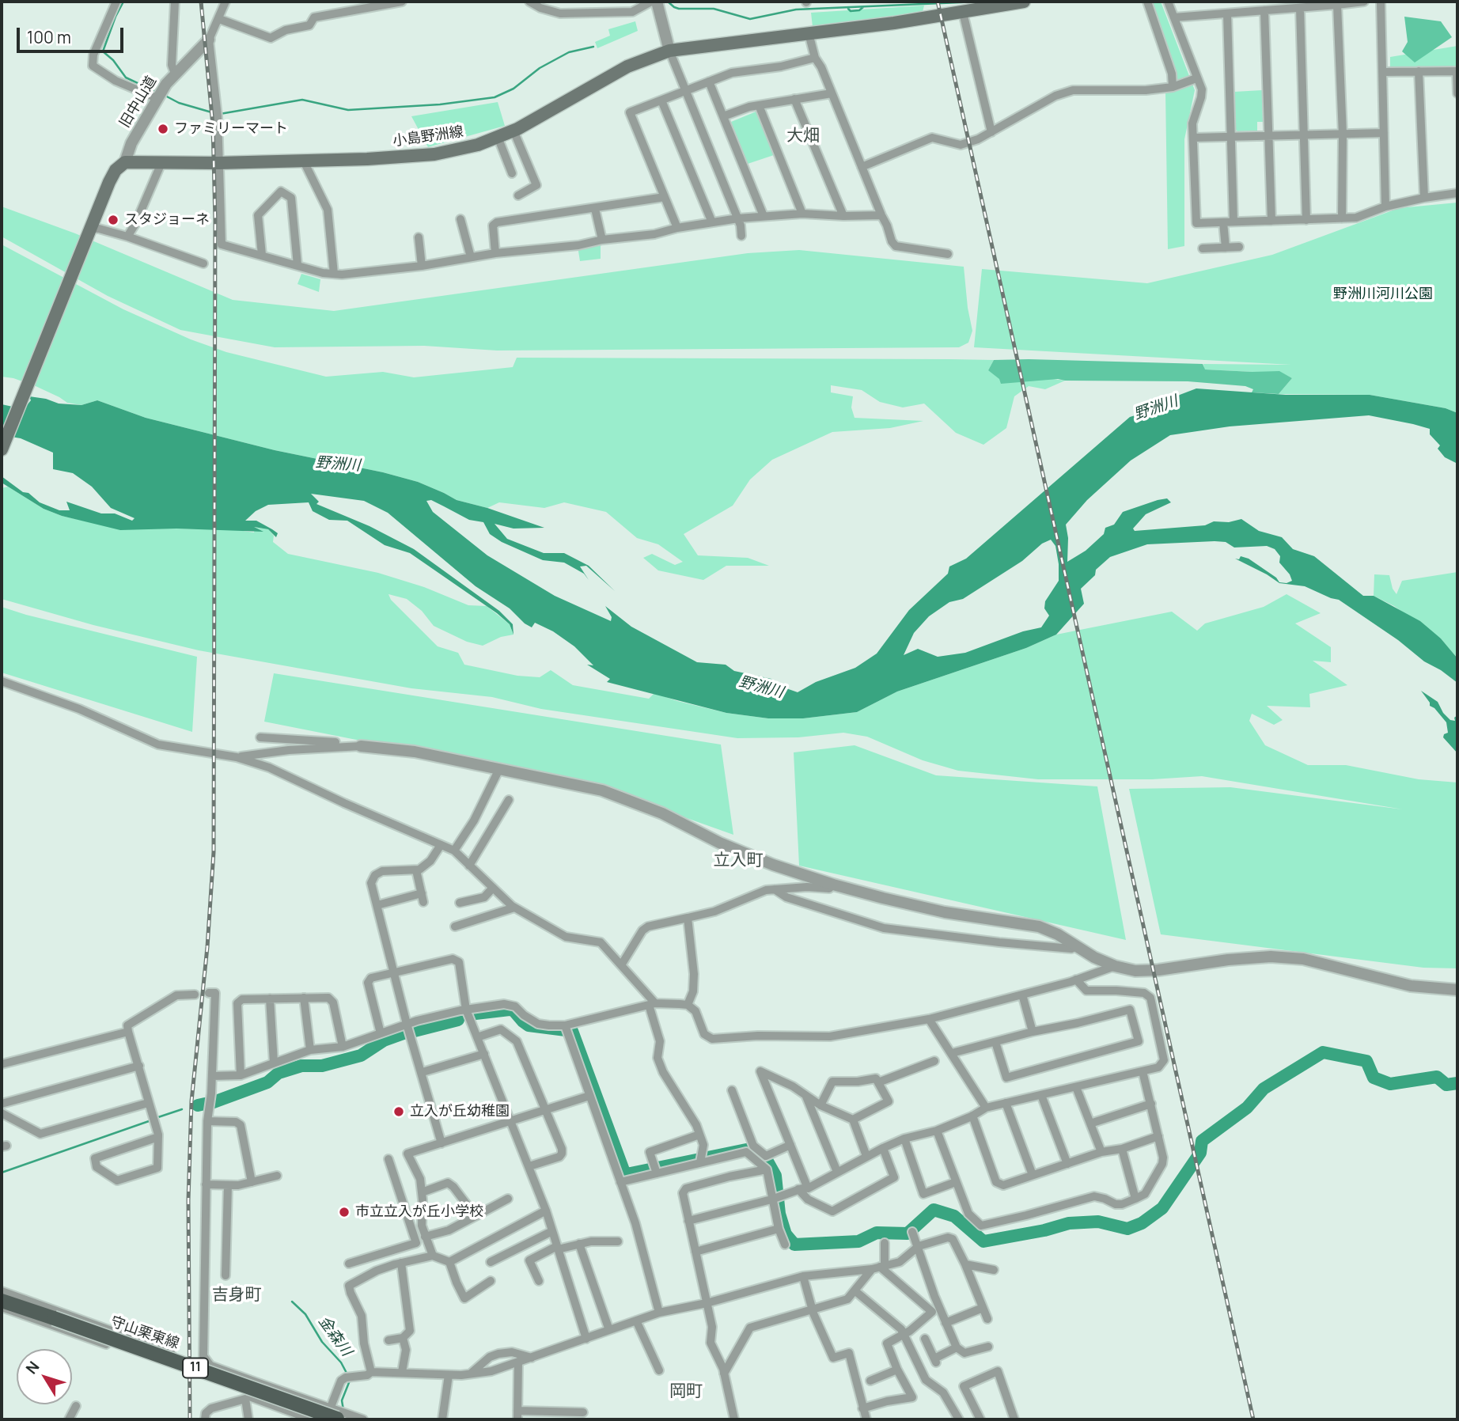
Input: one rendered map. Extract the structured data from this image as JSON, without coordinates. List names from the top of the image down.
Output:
{
  "streets": {
    "main road": ["小島野洲線", "守山栗東線", "11"],
    "street": ["旧中山道"]
  },
  "crossings": [
    ["旧中山道", "小島野洲線"]
  ],
  "districts": [
    "大畑",
    "立入町",
    "吉身町",
    "岡町"
  ],
  "water": ["野洲川", "金森川"],
  "parks": ["野洲川河川公園"],
  "places": [
    "ファミリーマート",
    "スタジョーネ",
    "立入が丘幼稚園",
    "市立立入が丘小学校"
  ],
  "scale_bar": "100 m",
  "north": "top left"
}
